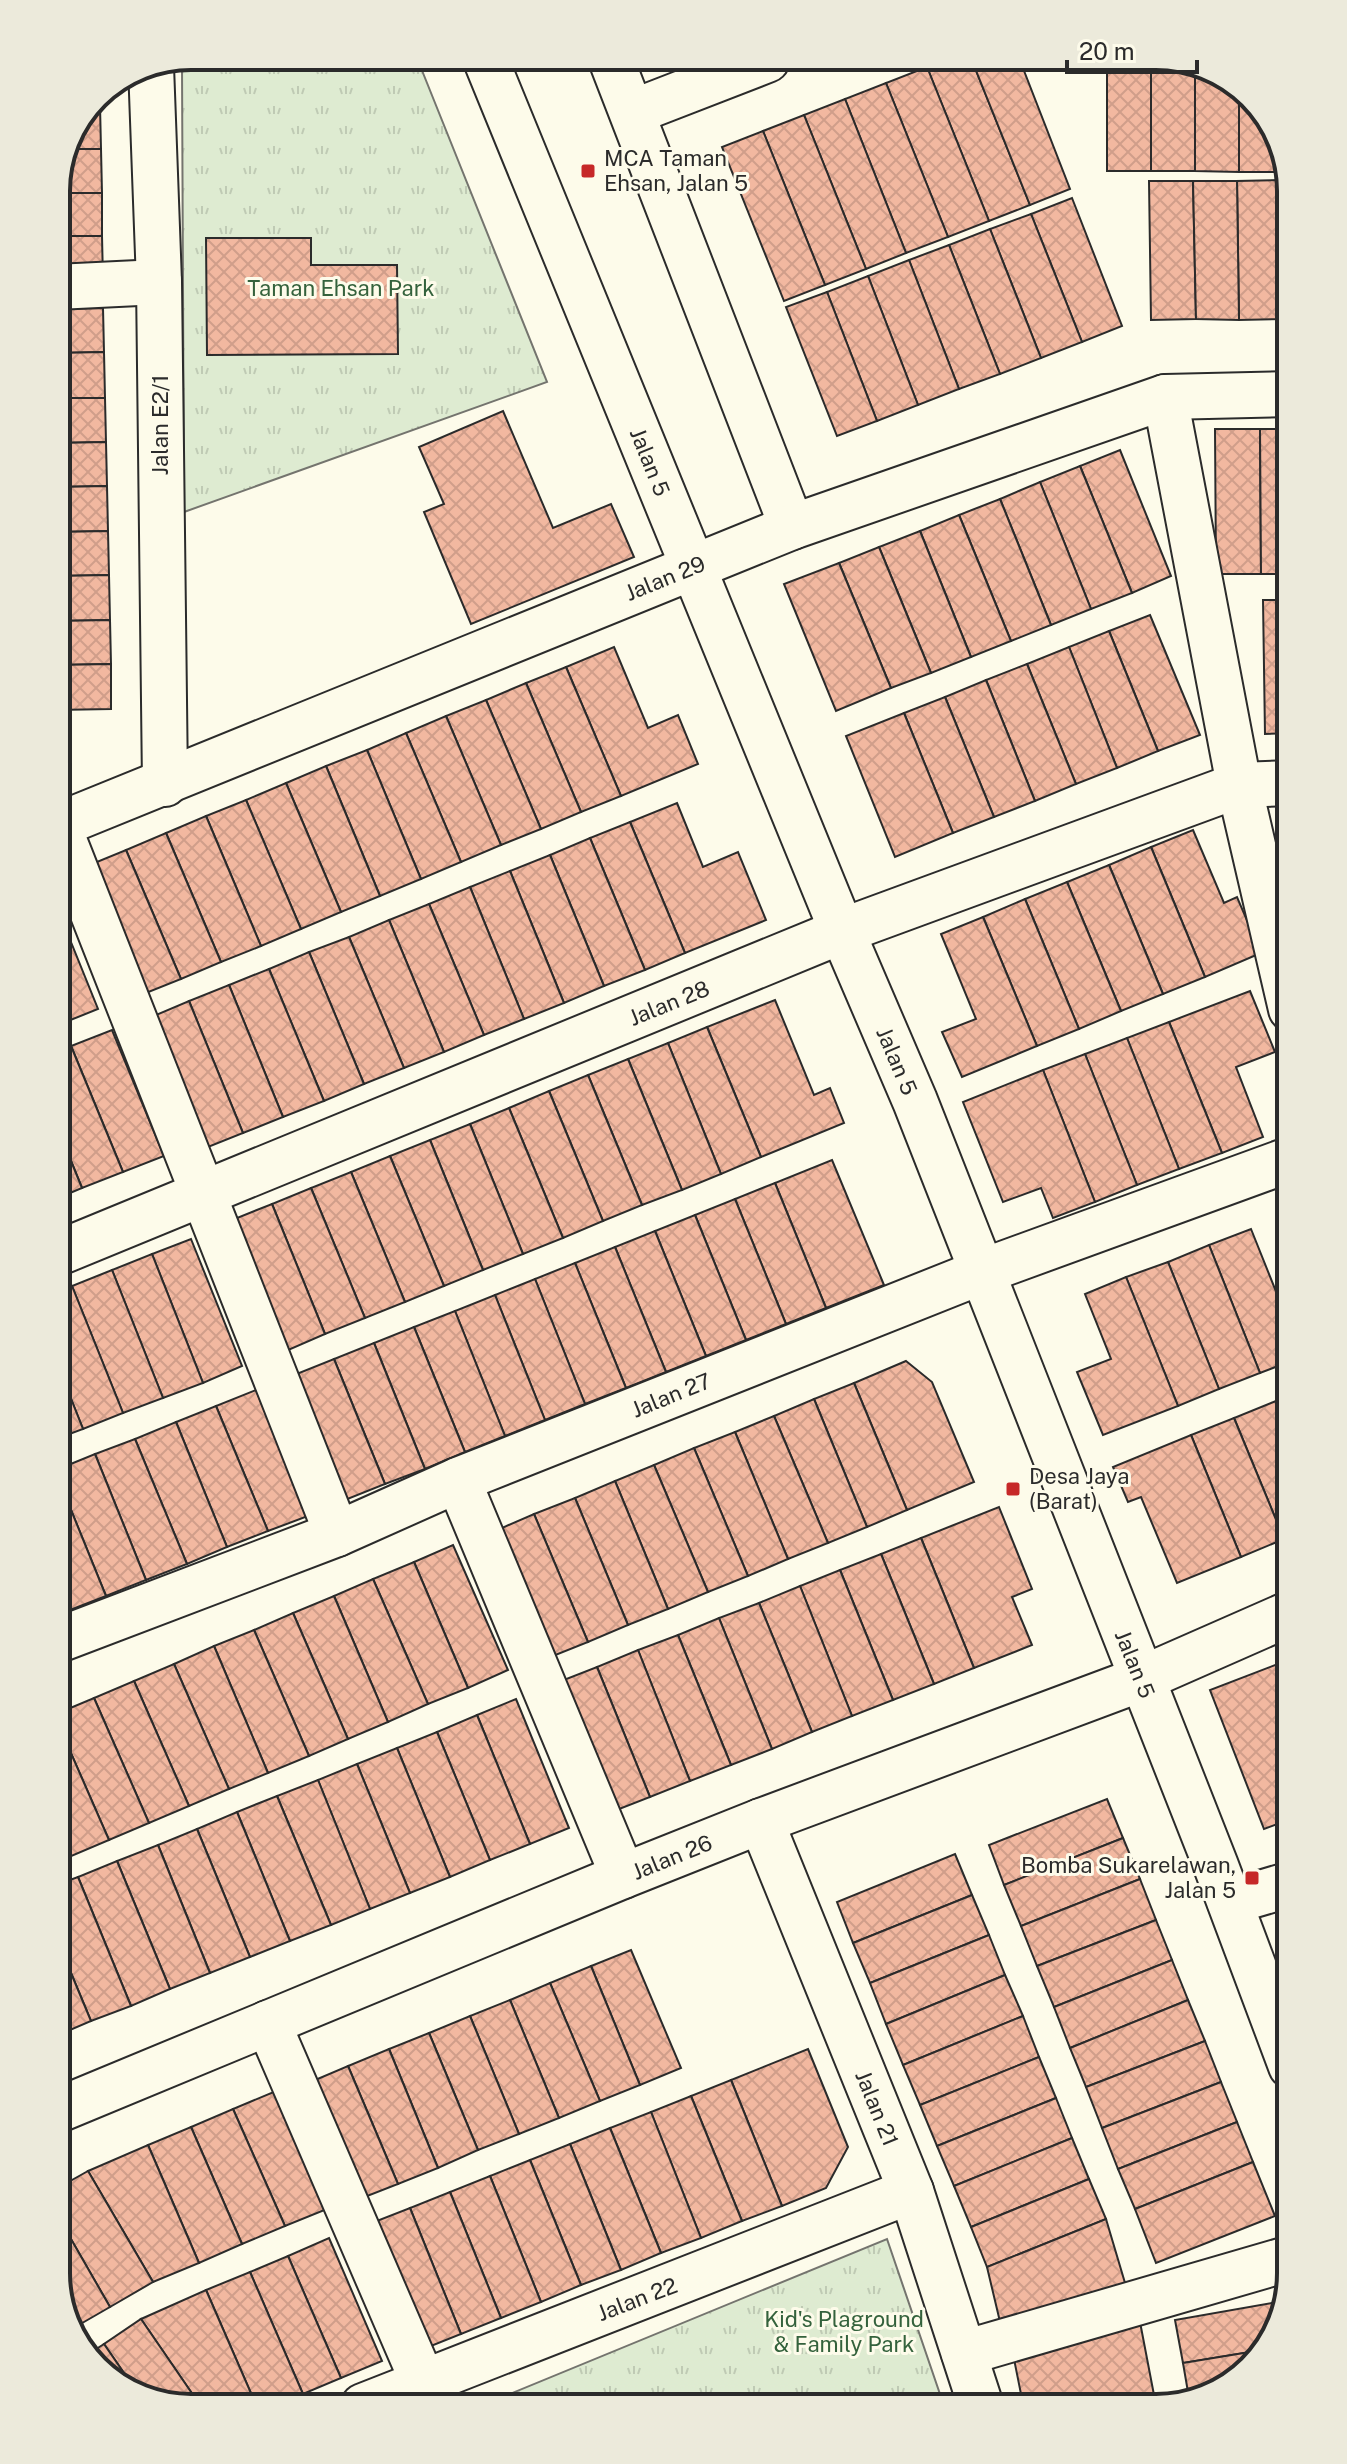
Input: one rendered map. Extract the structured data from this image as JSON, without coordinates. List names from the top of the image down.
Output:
{
  "streets": {
    "street": [
      "Jalan E2/1",
      "Jalan 5",
      "Jalan 29",
      "Jalan 28",
      "Jalan 27",
      "Jalan 26",
      "Jalan 21",
      "Jalan 22"
    ]
  },
  "crossings": [
    ["Jalan E2/1", "Jalan 29"],
    ["Jalan 5", "Jalan 29"],
    ["Jalan 5", "Jalan 28"],
    ["Jalan 5", "Jalan 27"],
    ["Jalan 5", "Jalan 26"],
    ["Jalan 26", "Jalan 21"],
    ["Jalan 21", "Jalan 22"]
  ],
  "parks": ["Taman Ehsan Park", "Kid's Plaground & Family Park"],
  "places": {
    "transit": ["MCA Taman Ehsan, Jalan 5", "Desa Jaya (Barat)", "Bomba Sukarelawan, Jalan 5"]
  },
  "scale_bar": "20 m"
}
